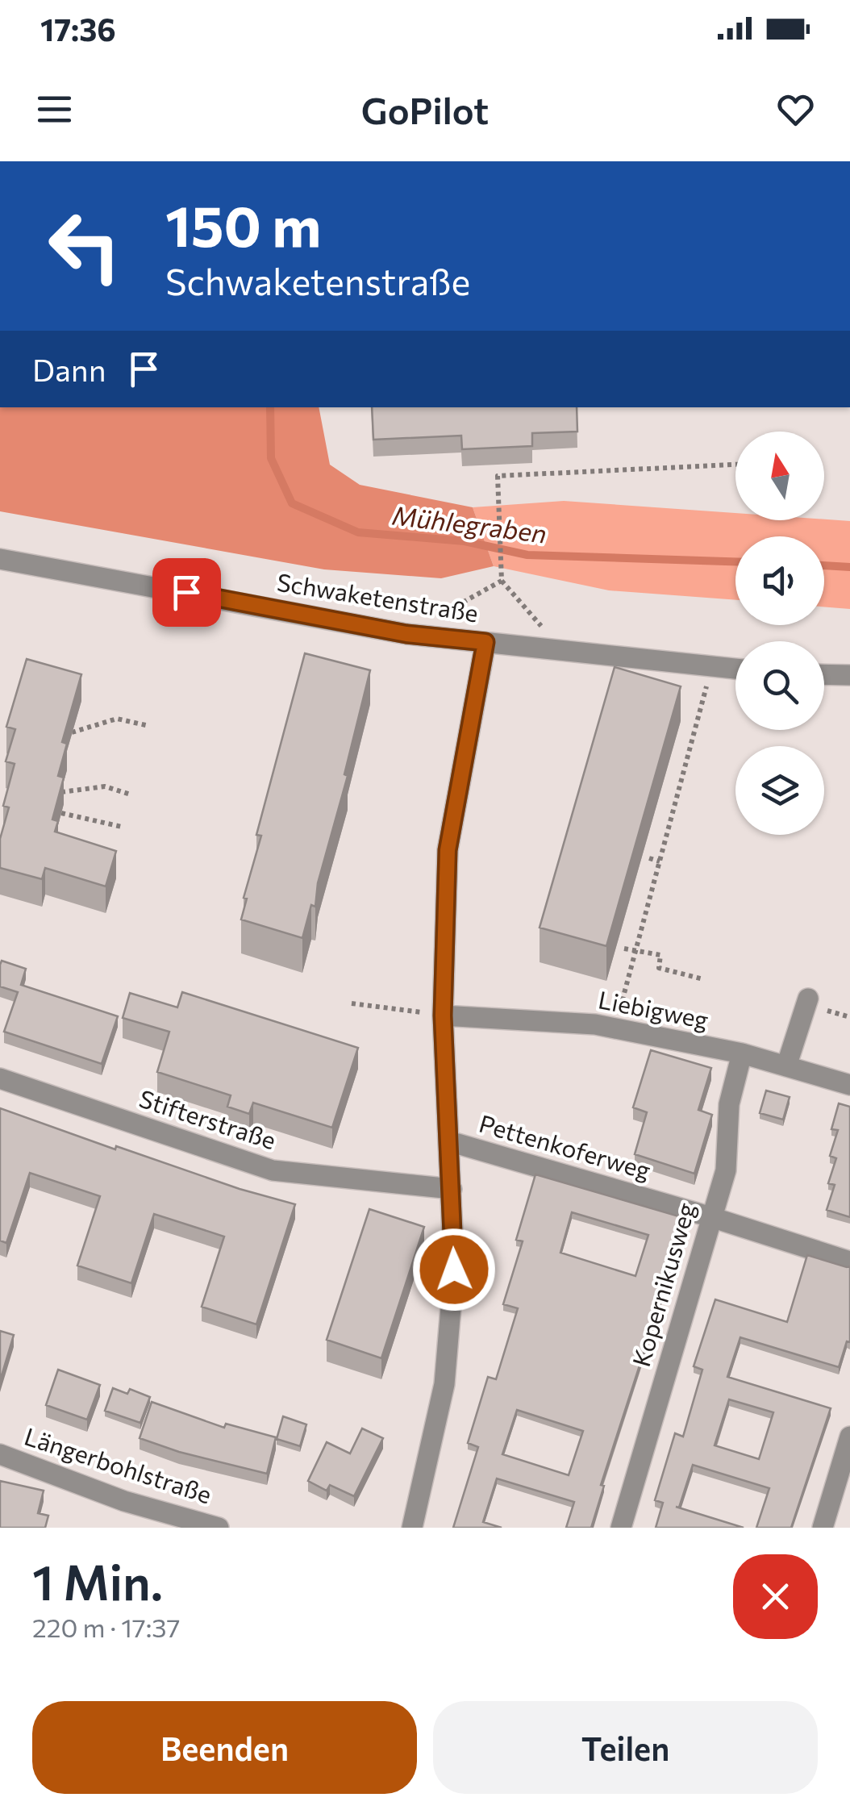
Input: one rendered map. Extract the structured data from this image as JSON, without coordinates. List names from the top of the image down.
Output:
{
  "streets": {
    "street": [
      "Schwaketenstraße",
      "Liebigweg",
      "Stifterstraße",
      "Pettenkoferweg",
      "Kopernikusweg",
      "Längerbohlstraße"
    ]
  },
  "crossings": [
    ["Liebigweg", "Kopernikusweg"],
    ["Pettenkoferweg", "Kopernikusweg"]
  ],
  "water": ["Mühlegraben"],
  "north": "top",
  "page": {
    "status": "17:36",
    "header": "GoPilot",
    "turn": ["150 m", "Schwaketenstraße"],
    "then": "Dann",
    "heading": ["1 Min.", "220 m · 17:37"],
    "buttons": ["Beenden", "Teilen"]
  }
}
